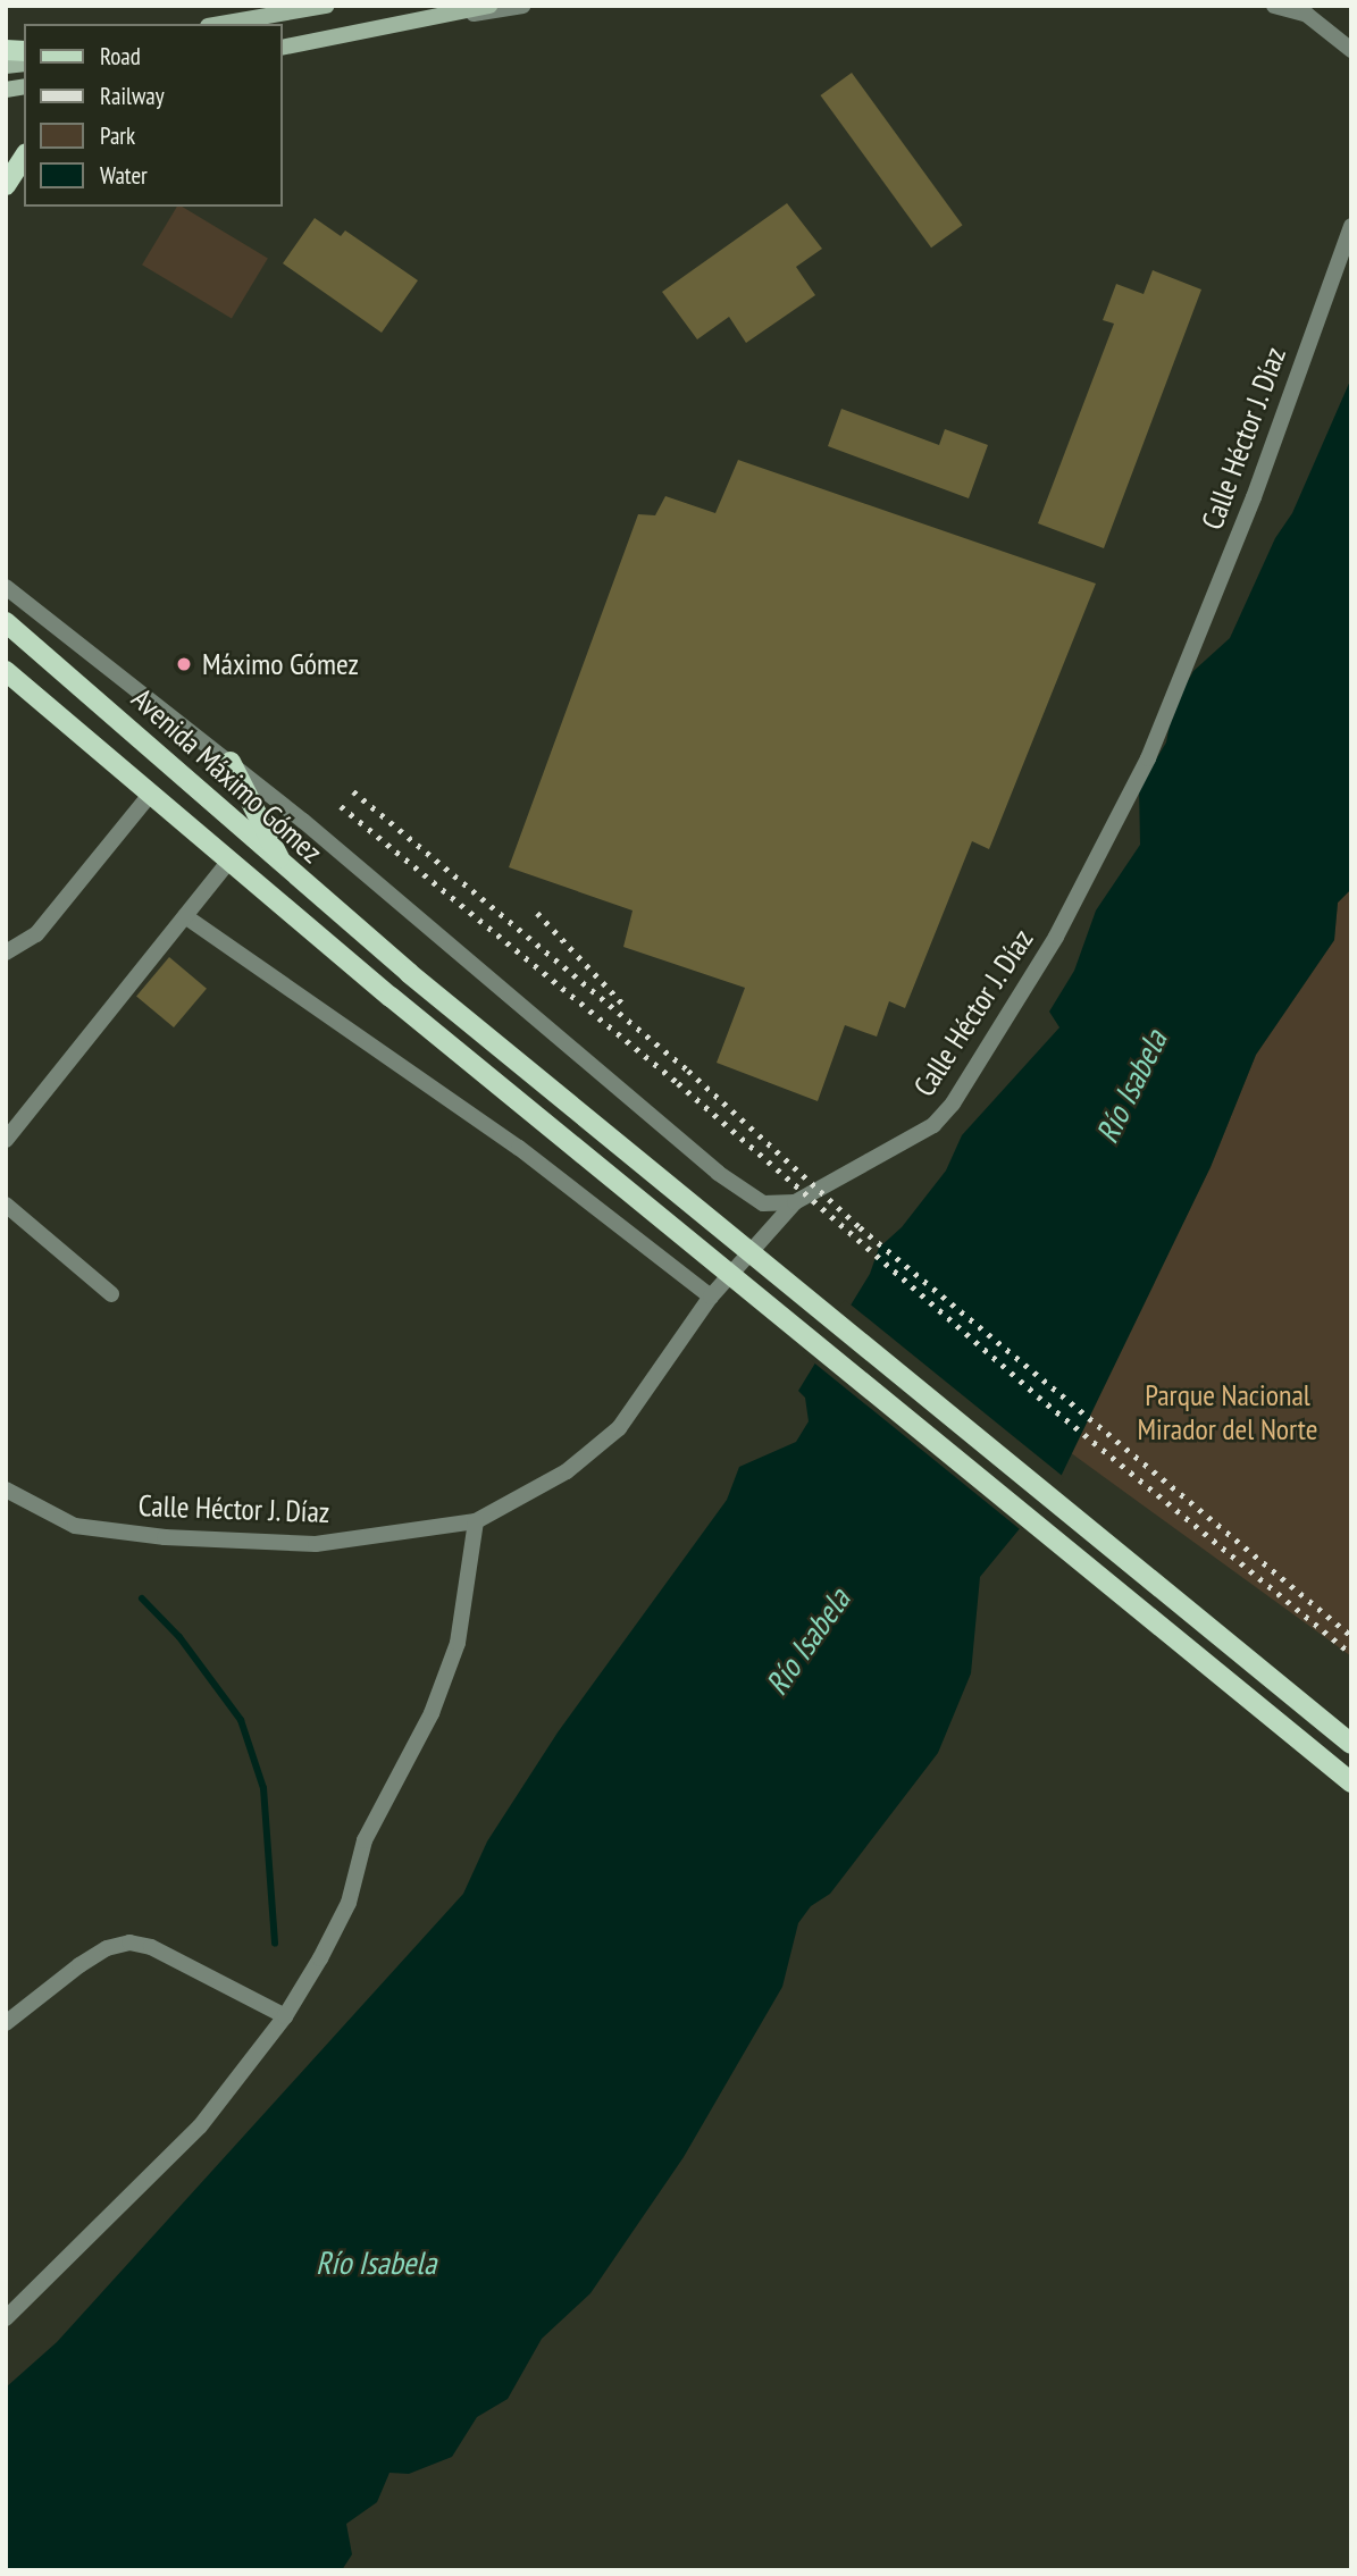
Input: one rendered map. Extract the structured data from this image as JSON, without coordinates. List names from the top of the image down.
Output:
{
  "streets": {
    "main road": ["Avenida Máximo Gómez"],
    "street": ["Calle Héctor J. Díaz"]
  },
  "water": ["Río Isabela"],
  "parks": ["Parque Nacional Mirador del Norte"],
  "places": ["Máximo Gómez"],
  "legend": [
    "Road",
    "Railway",
    "Park",
    "Water"
  ]
}
